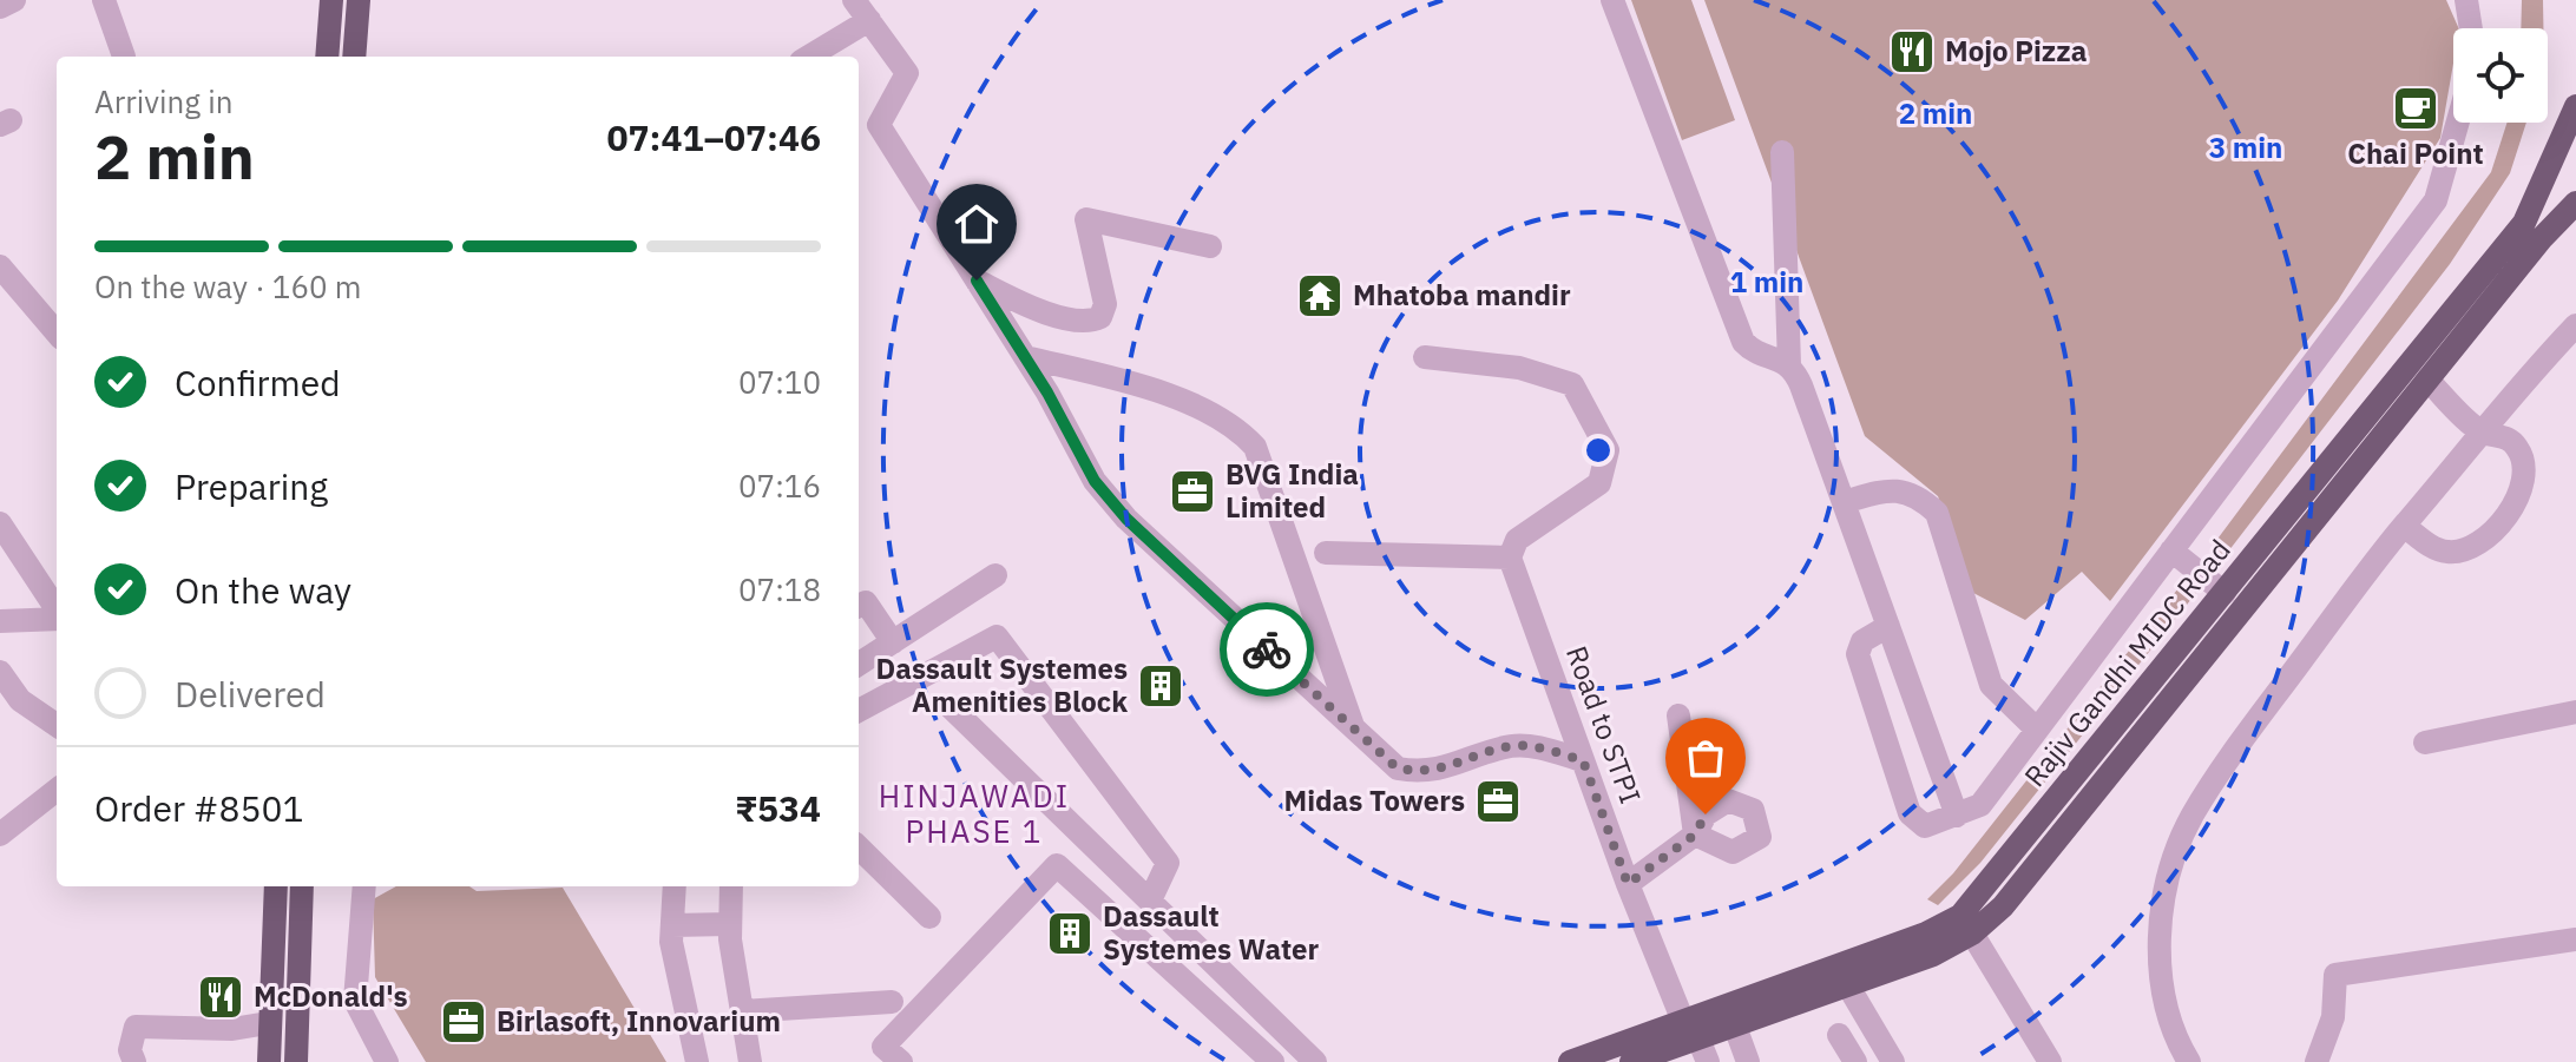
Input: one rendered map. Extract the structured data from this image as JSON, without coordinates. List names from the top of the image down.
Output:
{
  "streets": {
    "main road": ["Rajiv Gandhi MIDC Road"],
    "street": ["Road to STPI"]
  },
  "crossings": [
    ["Rajiv Gandhi MIDC Road", "Road to STPI"]
  ],
  "districts": ["HINJAWADI PHASE 1"],
  "places": {
    "restaurant": ["Mojo Pizza", "McDonald's"],
    "cafe": ["Chai Point"],
    "temple": ["Mhatoba mandir"],
    "office": ["BVG India Limited", "Midas Towers", "Birlasoft, Innovarium"],
    "building": ["Dassault Systemes Amenities Block", "Dassault Systemes Water"]
  },
  "page": {
    "heading": ["2 min", "Arriving in", "07:41–07:46"],
    "panel": ["Order #8501", "₹534"],
    "bar": "On the way · 160 m",
    "list": [
      ["Confirmed", "07:10"],
      ["Preparing", "07:16"],
      ["On the way", "07:18"],
      "Delivered"
    ]
  },
  "rings": ["2 min", "3 min", "1 min"]
}
